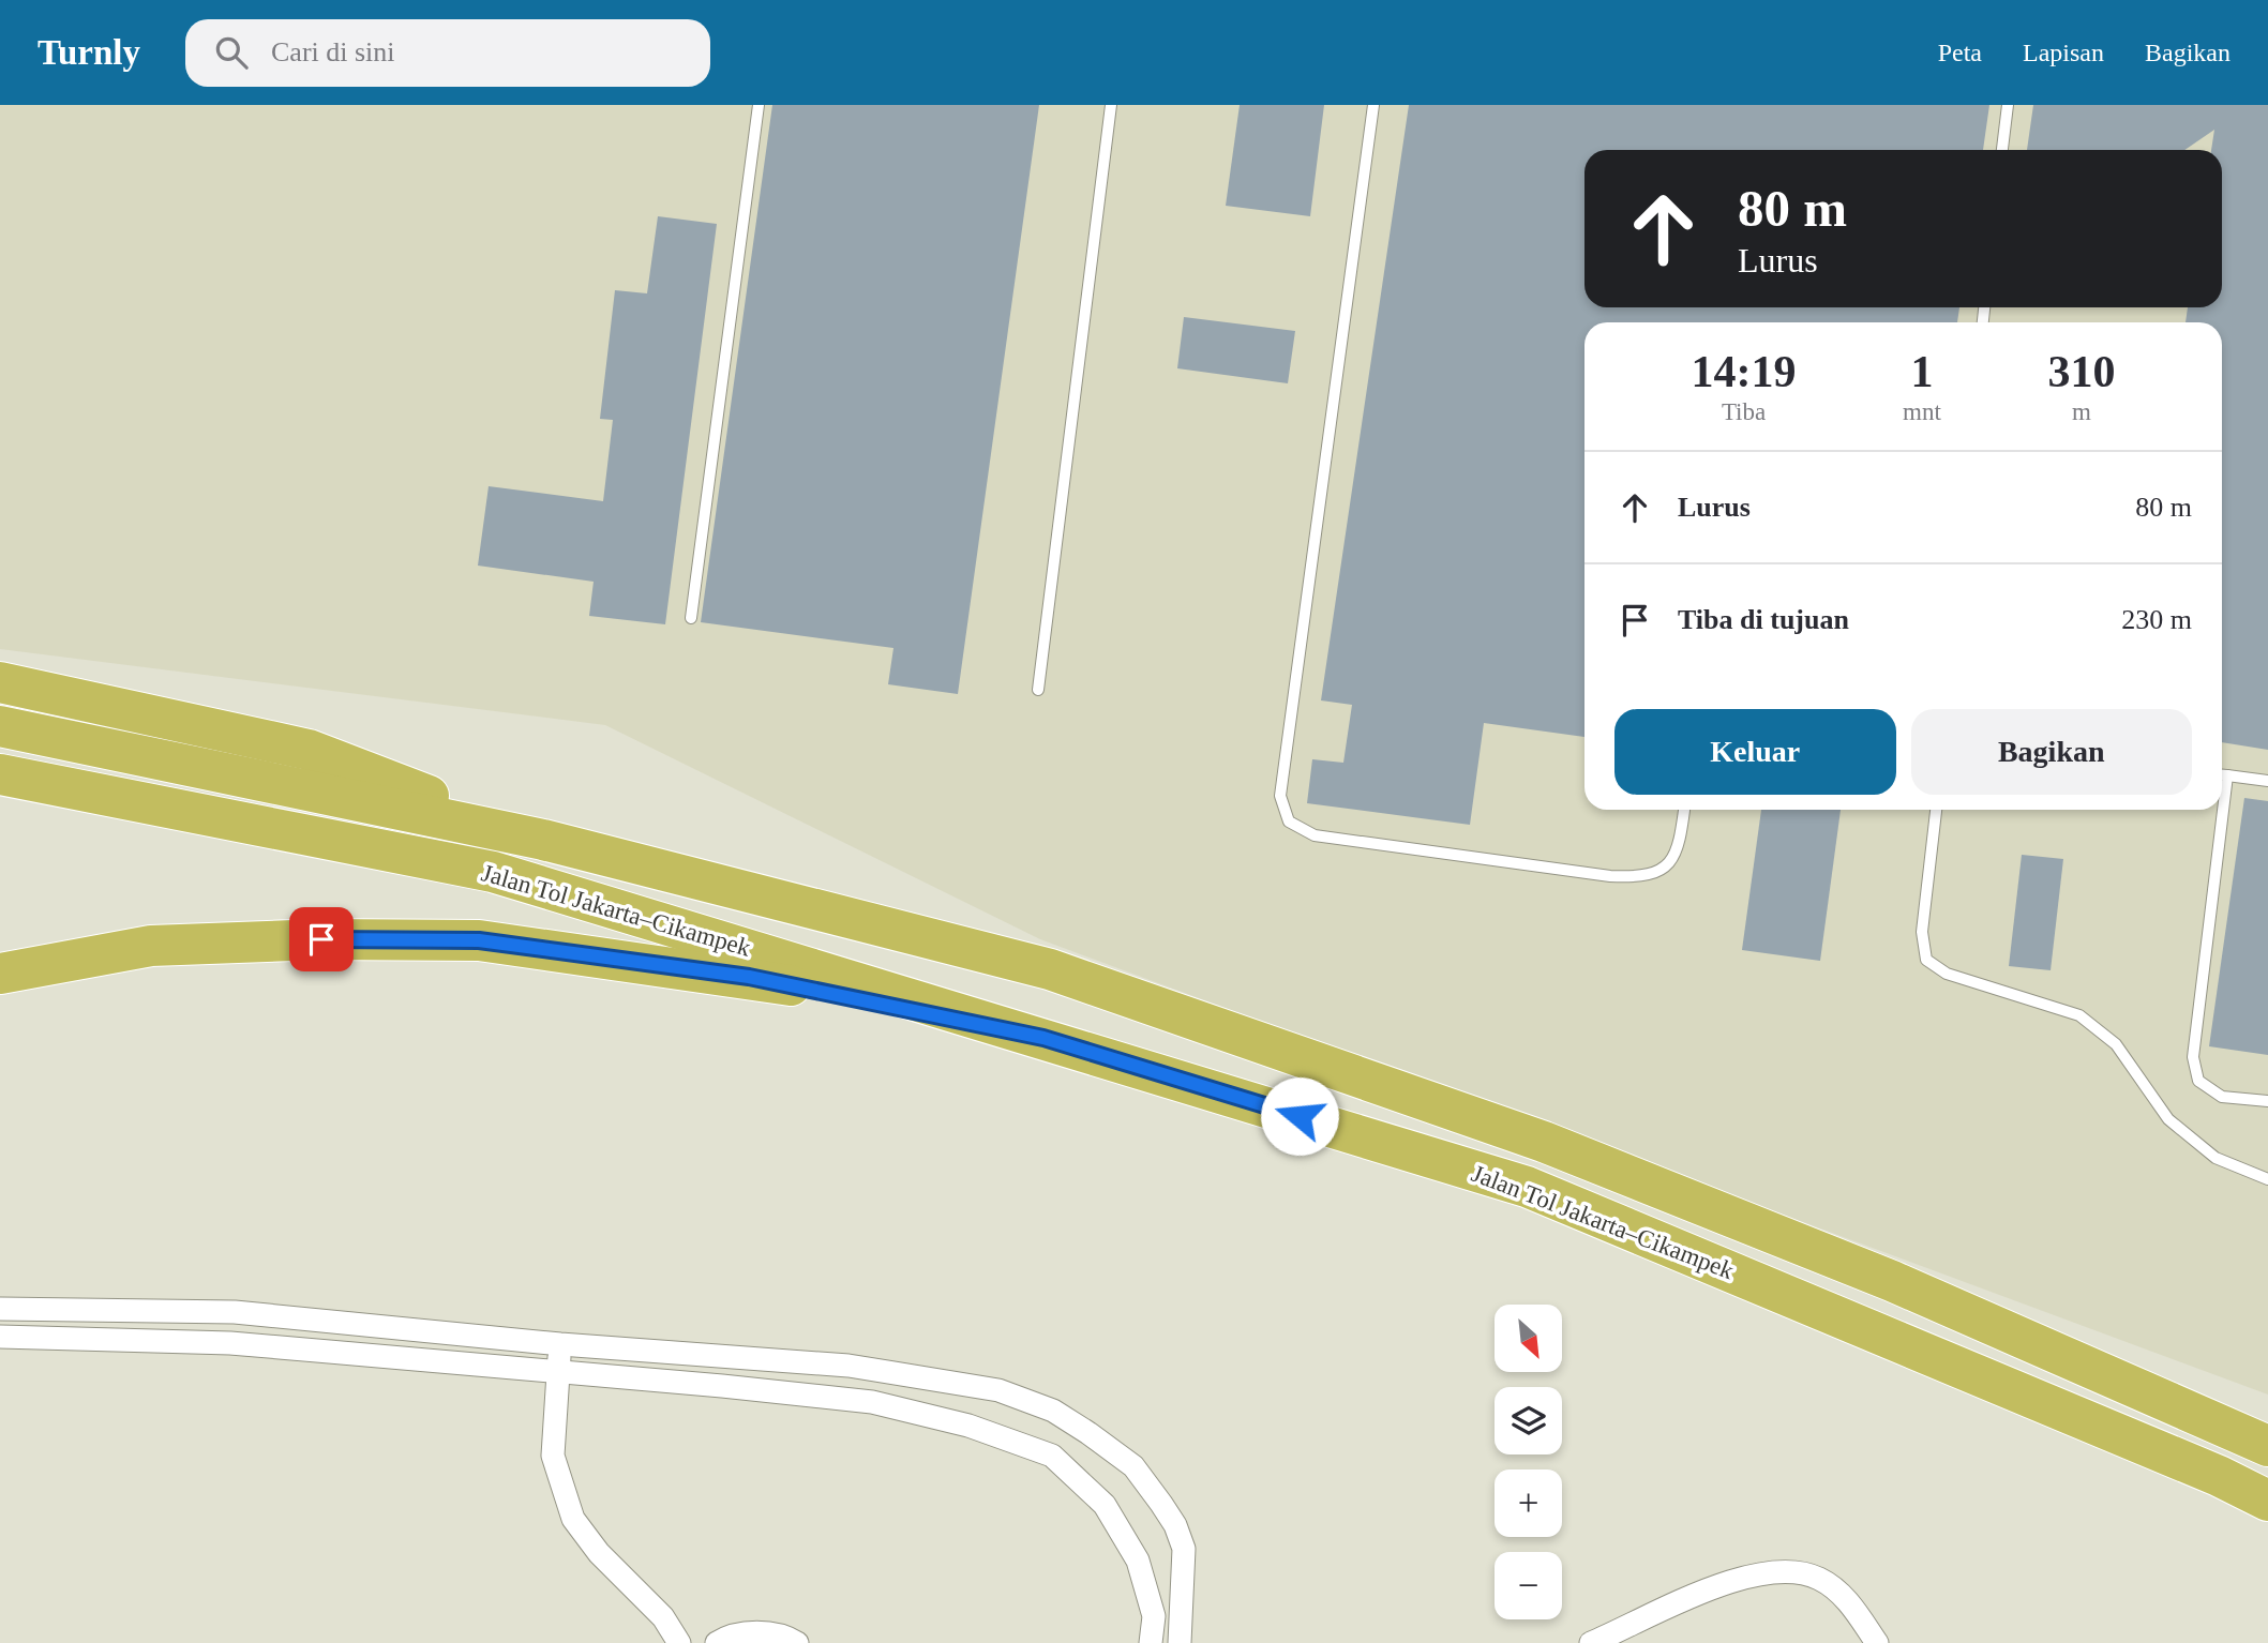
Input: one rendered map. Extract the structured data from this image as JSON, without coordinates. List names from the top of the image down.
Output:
{
  "streets": {
    "highway": ["Jalan Tol Jakarta–Cikampek"]
  },
  "north": "bottom right",
  "page": {
    "header": "Turnly",
    "search": "Cari di sini",
    "nav": ["Peta", "Lapisan", "Bagikan"],
    "turn": ["80 m", "Lurus"],
    "eta": [
      "14:19",
      "Tiba",
      "1",
      "mnt",
      "310",
      "m"
    ],
    "list": [
      {
        "name": "Lurus",
        "value": "80 m"
      },
      {
        "name": "Tiba di tujuan",
        "value": "230 m"
      }
    ],
    "buttons": ["Keluar", "Bagikan"],
    "map_buttons": ["+", "−"]
  }
}
